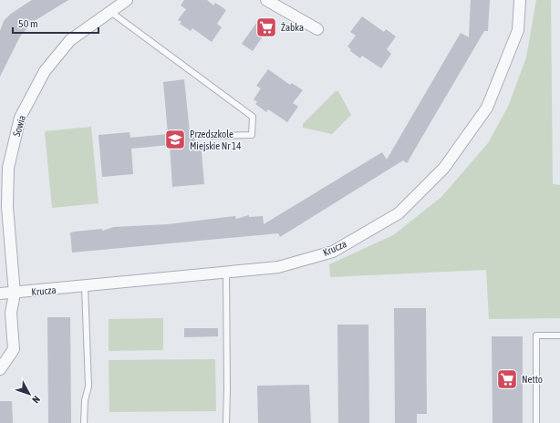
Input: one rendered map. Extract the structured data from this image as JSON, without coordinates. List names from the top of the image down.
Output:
{
  "streets": {
    "street": ["Sowia", "Krucza"]
  },
  "crossings": [
    ["Sowia", "Krucza"]
  ],
  "places": {
    "supermarket": ["Żabka", "Netto"],
    "school or university": ["Przedszkole Miejskie Nr 14"]
  },
  "scale_bar": "50 m",
  "north": "bottom right"
}
